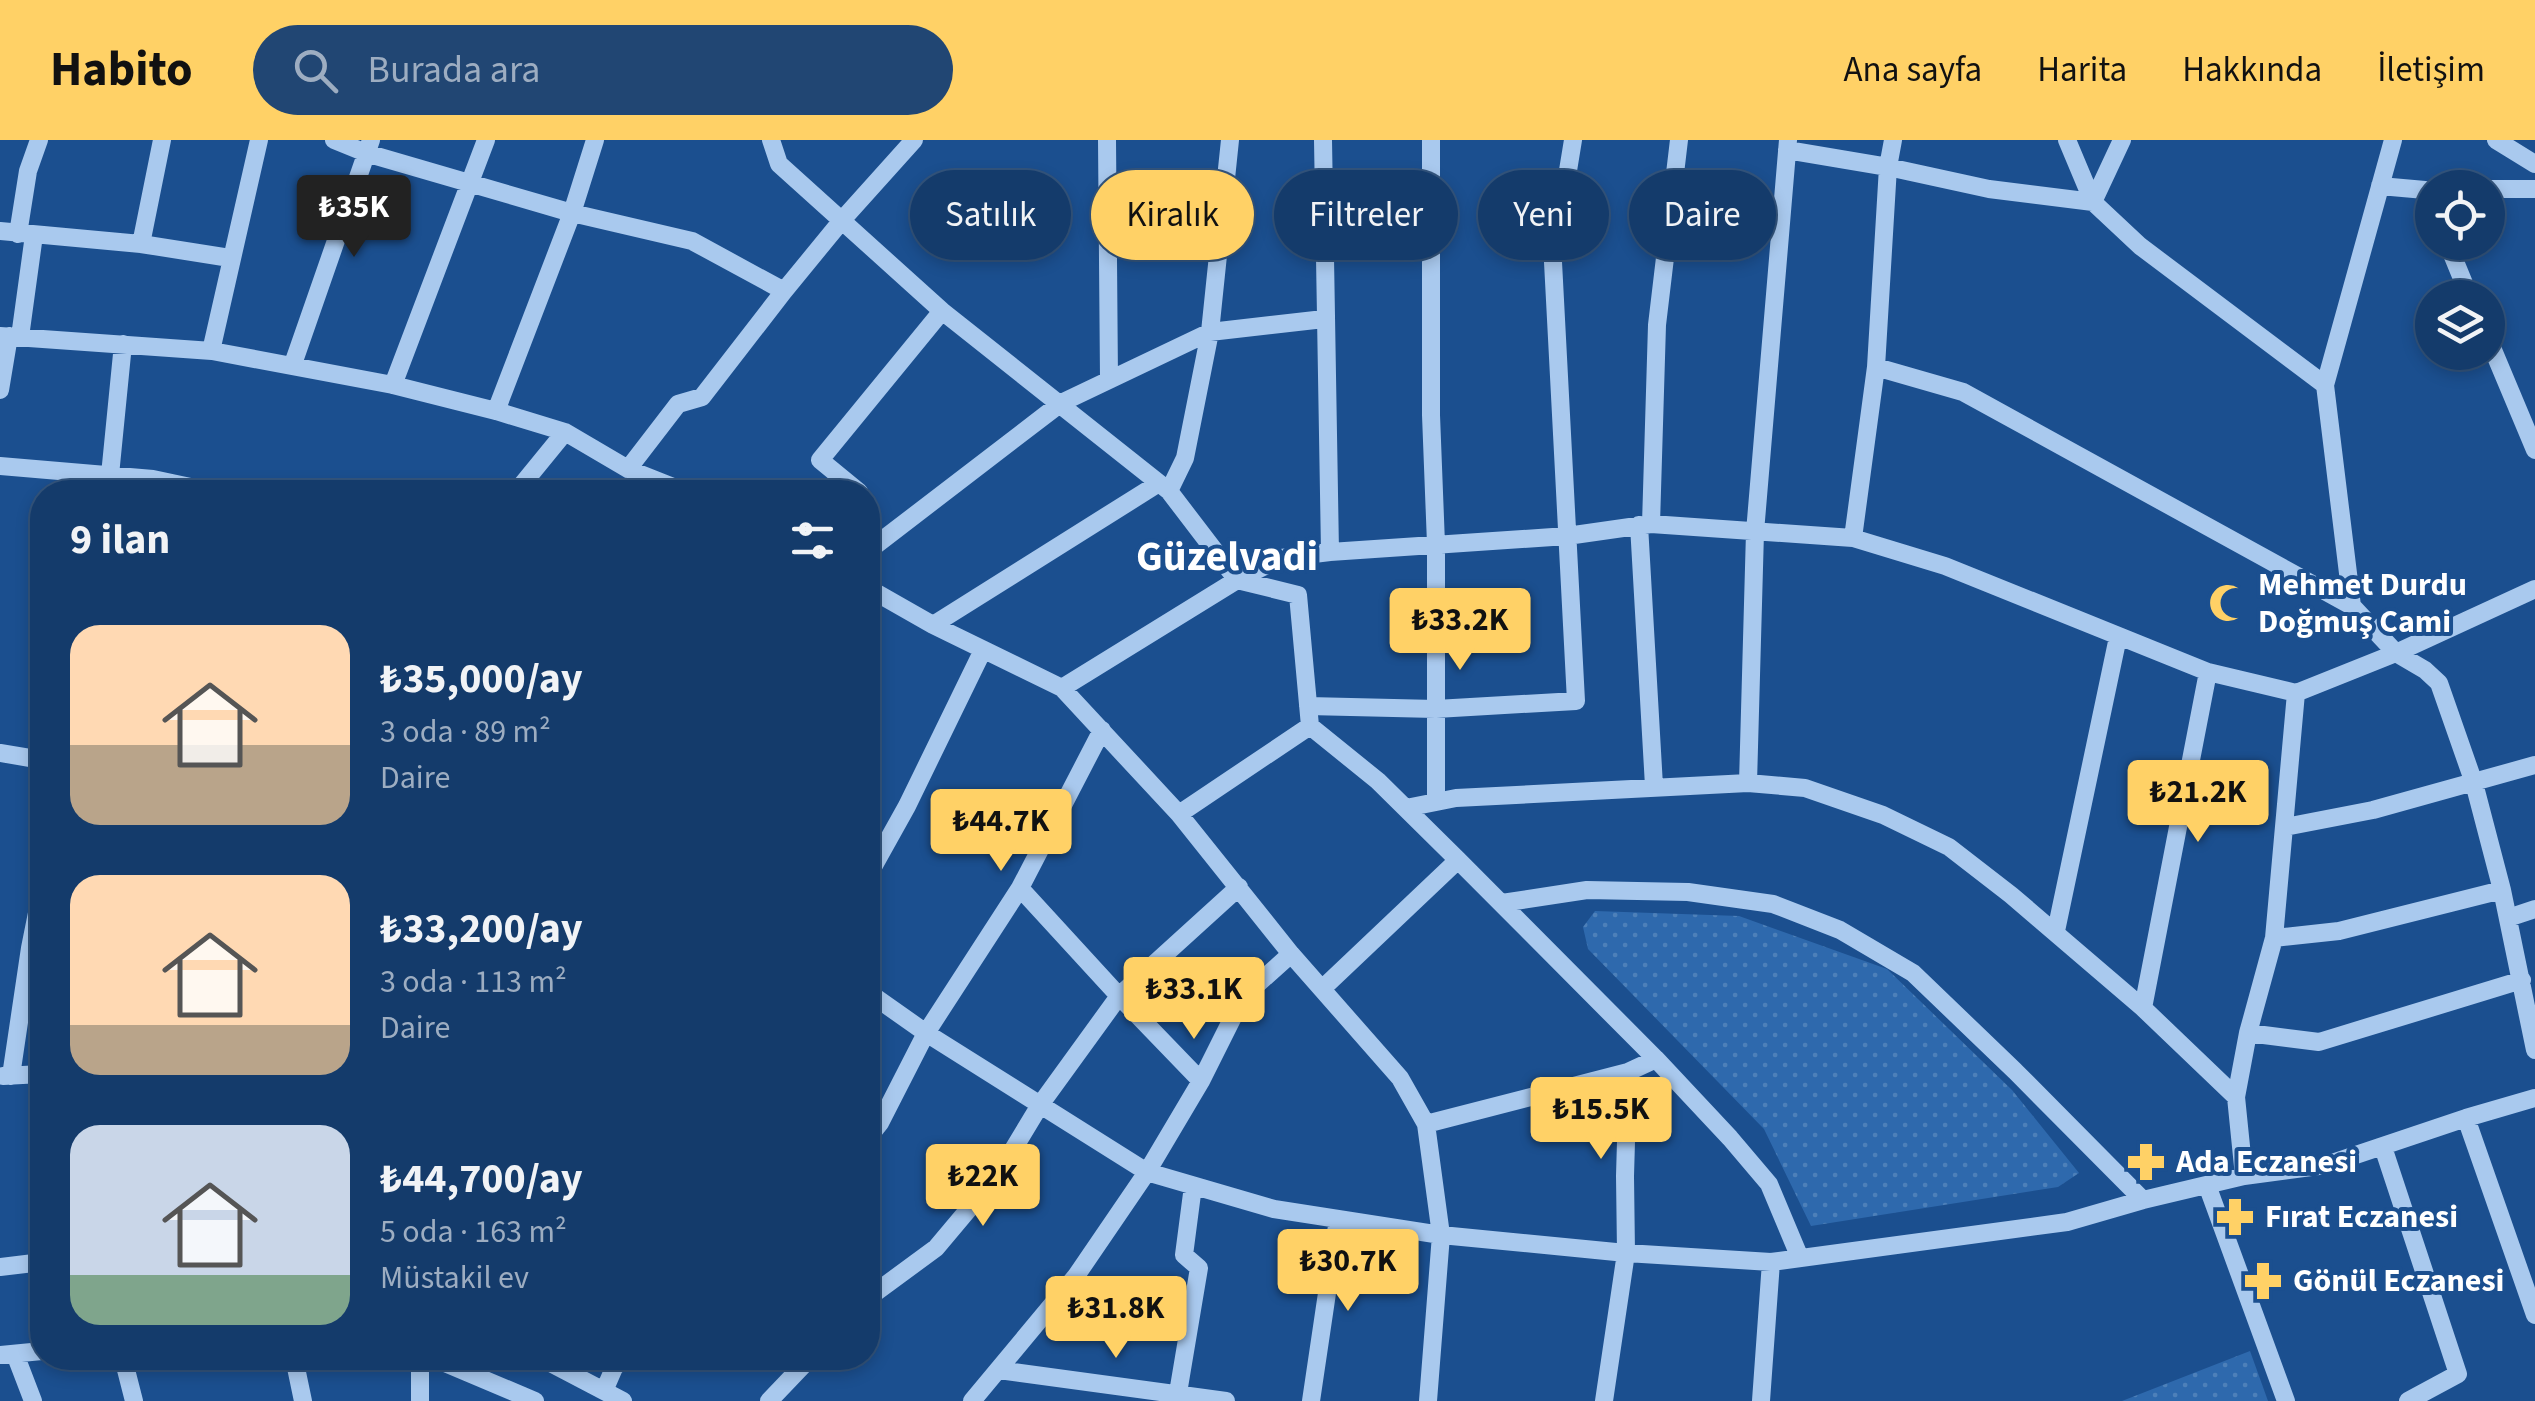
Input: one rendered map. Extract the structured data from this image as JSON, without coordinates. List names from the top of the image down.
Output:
{
  "districts": ["Güzelvadi"],
  "places": {
    "mosque": ["Mehmet Durdu Doğmuş Cami"],
    "pharmacy": ["Ada Eczanesi", "Fırat Eczanesi", "Gönül Eczanesi"]
  },
  "page": {
    "header": "Habito",
    "search": "Burada ara",
    "nav": [
      "Ana sayfa",
      "Harita",
      "Hakkında",
      "İletişim"
    ],
    "chip": [
      "Satılık",
      "Kiralık",
      "Filtreler",
      "Yeni",
      "Daire"
    ],
    "price": [
      "₺35K",
      "₺33.2K",
      "₺21.2K",
      "₺44.7K",
      "₺33.1K",
      "₺15.5K",
      "₺22K",
      "₺30.7K",
      "₺31.8K"
    ],
    "heading": "9 ilan",
    "list": [
      {
        "name": "₺35,000/ay",
        "note": "3 oda · 89 m² · Daire"
      },
      {
        "name": "₺33,200/ay",
        "note": "3 oda · 113 m² · Daire"
      },
      {
        "name": "₺44,700/ay",
        "note": "5 oda · 163 m² · Müstakil ev"
      }
    ]
  }
}
